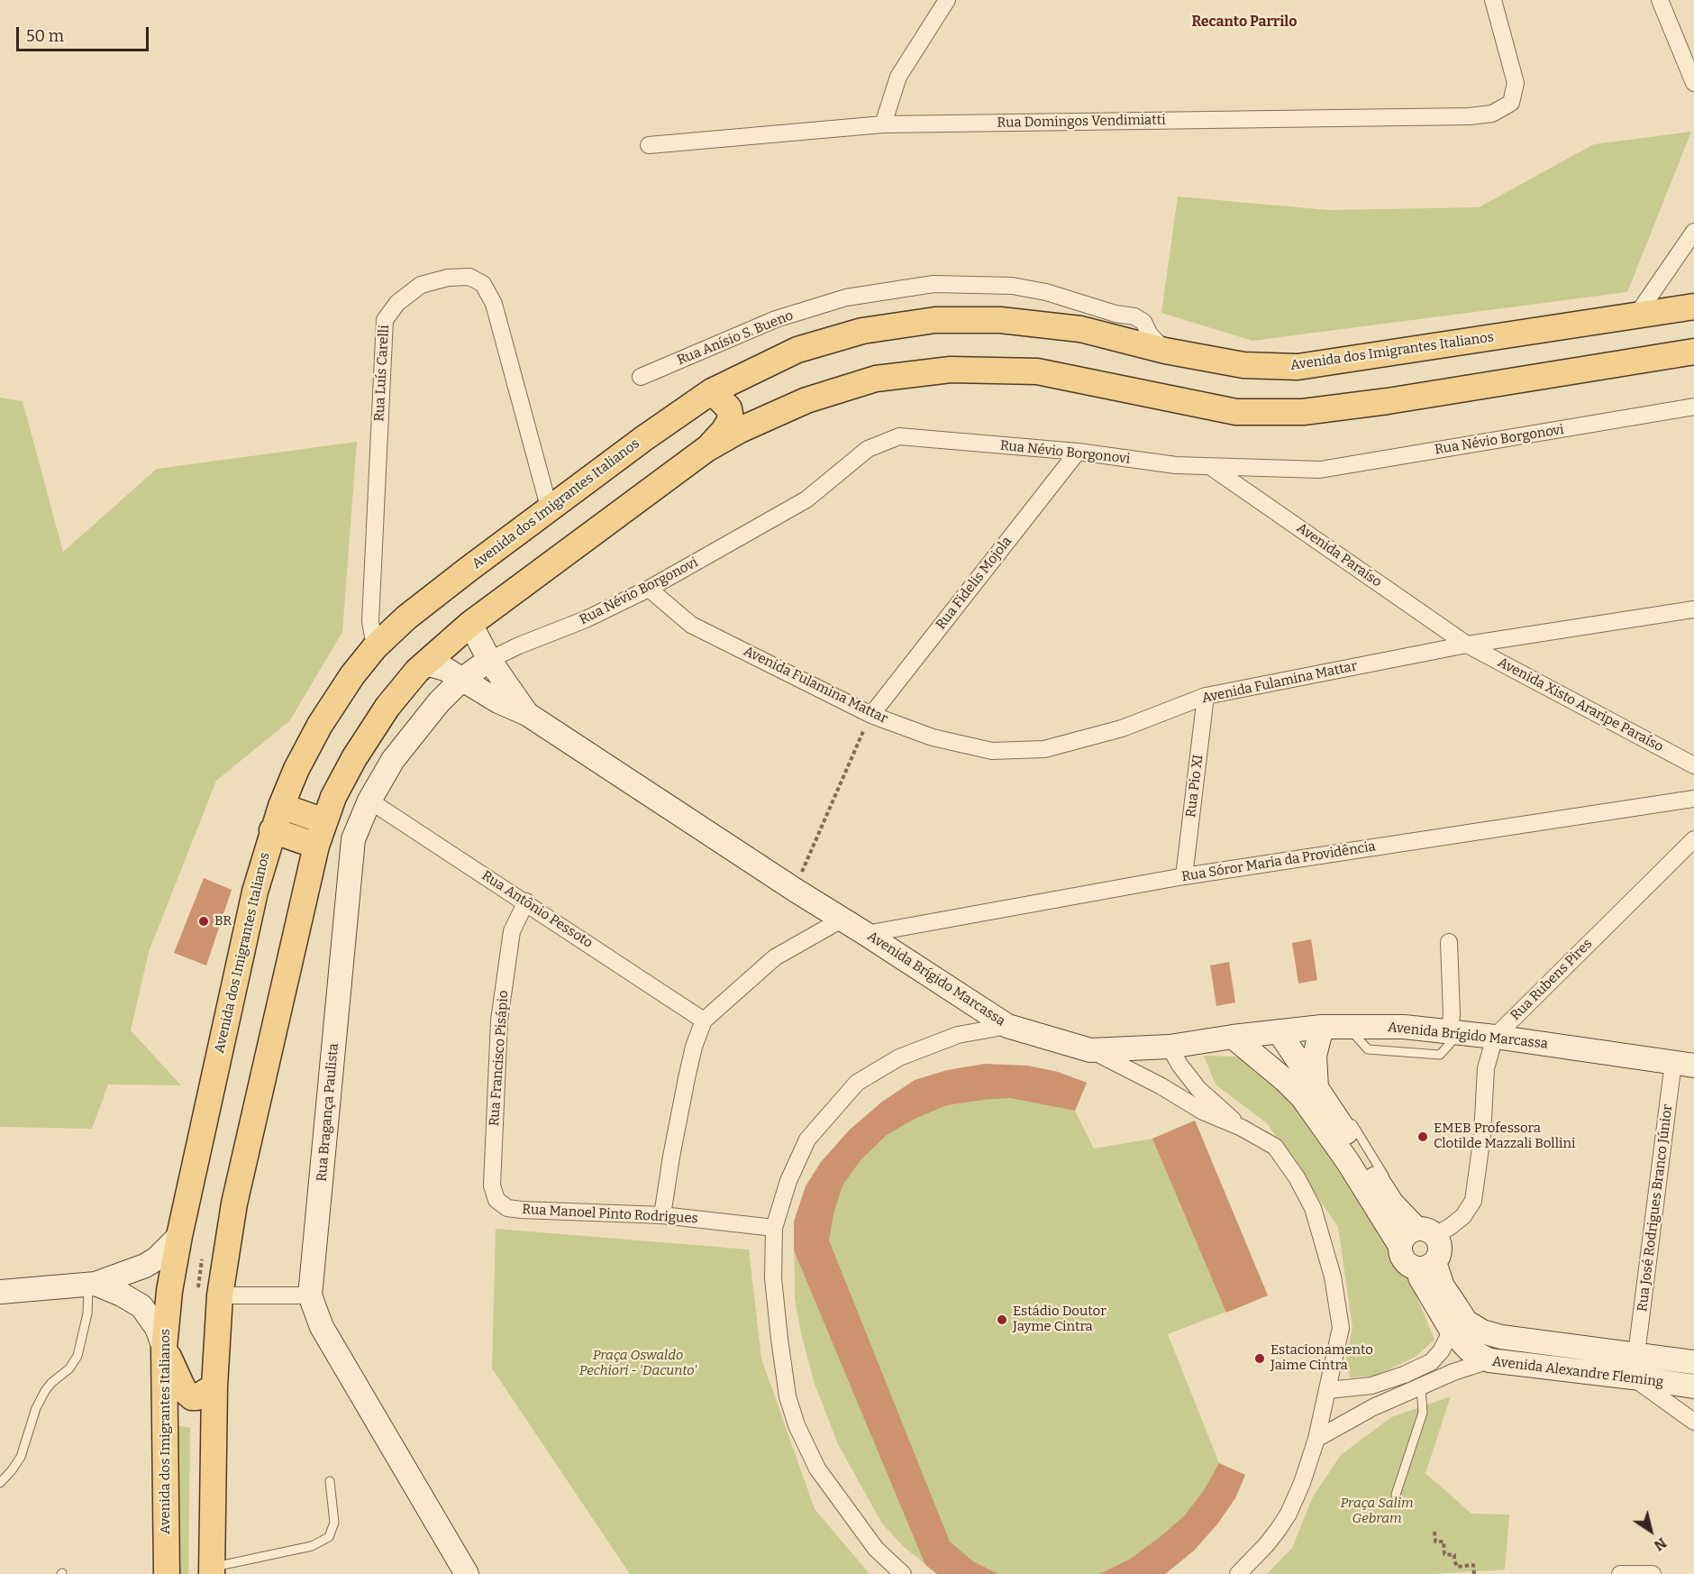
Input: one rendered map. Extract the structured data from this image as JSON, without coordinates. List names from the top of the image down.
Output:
{
  "streets": {
    "main road": ["Avenida dos Imigrantes Italianos"],
    "street": [
      "Rua Domingos Vendimiatti",
      "Rua Anísio S. Bueno",
      "Rua Luís Carelli",
      "Rua Névio Borgonovi",
      "Avenida Paraíso",
      "Rua Fidelis Mojola",
      "Avenida Fulamina Mattar",
      "Avenida Xisto Araripe Paraíso",
      "Rua Pio XI",
      "Rua Sóror Maria da Providência",
      "Rua Antônio Pessoto",
      "Avenida Brígido Marcassa",
      "Rua Rubens Pires",
      "Rua Francisco Pisápio",
      "Rua Bragança Paulista",
      "Rua José Rodrigues Branco Júnior",
      "Rua Manoel Pinto Rodrigues",
      "Avenida Alexandre Fleming"
    ]
  },
  "crossings": [
    ["Rua Anísio S. Bueno", "Avenida dos Imigrantes Italianos"],
    ["Avenida dos Imigrantes Italianos", "Rua Luís Carelli"],
    ["Rua Névio Borgonovi", "Avenida Paraíso"],
    ["Rua Névio Borgonovi", "Rua Fidelis Mojola"],
    ["Rua Névio Borgonovi", "Avenida Fulamina Mattar"],
    ["Rua Névio Borgonovi", "Avenida Brígido Marcassa"],
    ["Rua Névio Borgonovi", "Rua Bragança Paulista"],
    ["Avenida Paraíso", "Avenida Fulamina Mattar"],
    ["Avenida Paraíso", "Avenida Xisto Araripe Paraíso"],
    ["Rua Fidelis Mojola", "Avenida Fulamina Mattar"],
    ["Avenida Fulamina Mattar", "Avenida Xisto Araripe Paraíso"],
    ["Avenida Fulamina Mattar", "Rua Pio XI"],
    ["Rua Pio XI", "Rua Sóror Maria da Providência"],
    ["Rua Sóror Maria da Providência", "Avenida Brígido Marcassa"],
    ["Rua Antônio Pessoto", "Rua Francisco Pisápio"],
    ["Rua Antônio Pessoto", "Rua Bragança Paulista"],
    ["Avenida Brígido Marcassa", "Rua Rubens Pires"],
    ["Avenida Brígido Marcassa", "Rua Bragança Paulista"],
    ["Avenida Brígido Marcassa", "Rua José Rodrigues Branco Júnior"],
    ["Rua Rubens Pires", "Avenida Alexandre Fleming"],
    ["Rua Francisco Pisápio", "Rua Manoel Pinto Rodrigues"],
    ["Rua José Rodrigues Branco Júnior", "Avenida Alexandre Fleming"]
  ],
  "districts": ["Recanto Parrilo"],
  "parks": ["Praça Oswaldo Pechiori - 'Dacunto'", "Praça Salim Gebram"],
  "places": [
    "BR",
    "EMEB Professora Clotilde Mazzali Bollini",
    "Estádio Doutor Jayme Cintra",
    "Estacionamento Jaime Cintra"
  ],
  "scale_bar": "50 m",
  "north": "bottom right"
}
